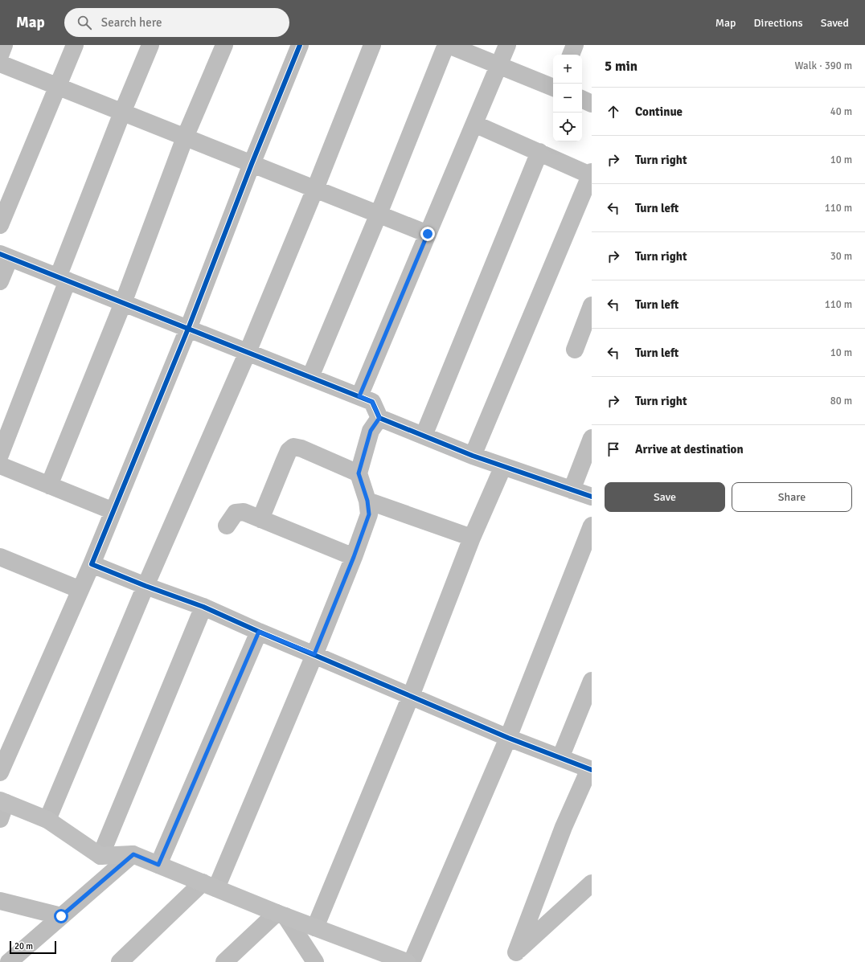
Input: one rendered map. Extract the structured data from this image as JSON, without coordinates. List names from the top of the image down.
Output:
{
  "scale_bar": "20 m",
  "page": {
    "header": "Map",
    "search": "Search here",
    "nav": ["Map", "Directions", "Saved"],
    "heading": ["5 min", "Walk · 390 m"],
    "map_buttons": ["+", "−"],
    "list": [
      ["Continue", "40 m"],
      ["Turn right", "10 m"],
      ["Turn left", "110 m"],
      ["Turn right", "30 m"],
      ["Turn left", "110 m"],
      ["Turn left", "10 m"],
      ["Turn right", "80 m"],
      "Arrive at destination"
    ],
    "buttons": ["Save", "Share"],
    "scale": "20 m"
  }
}
